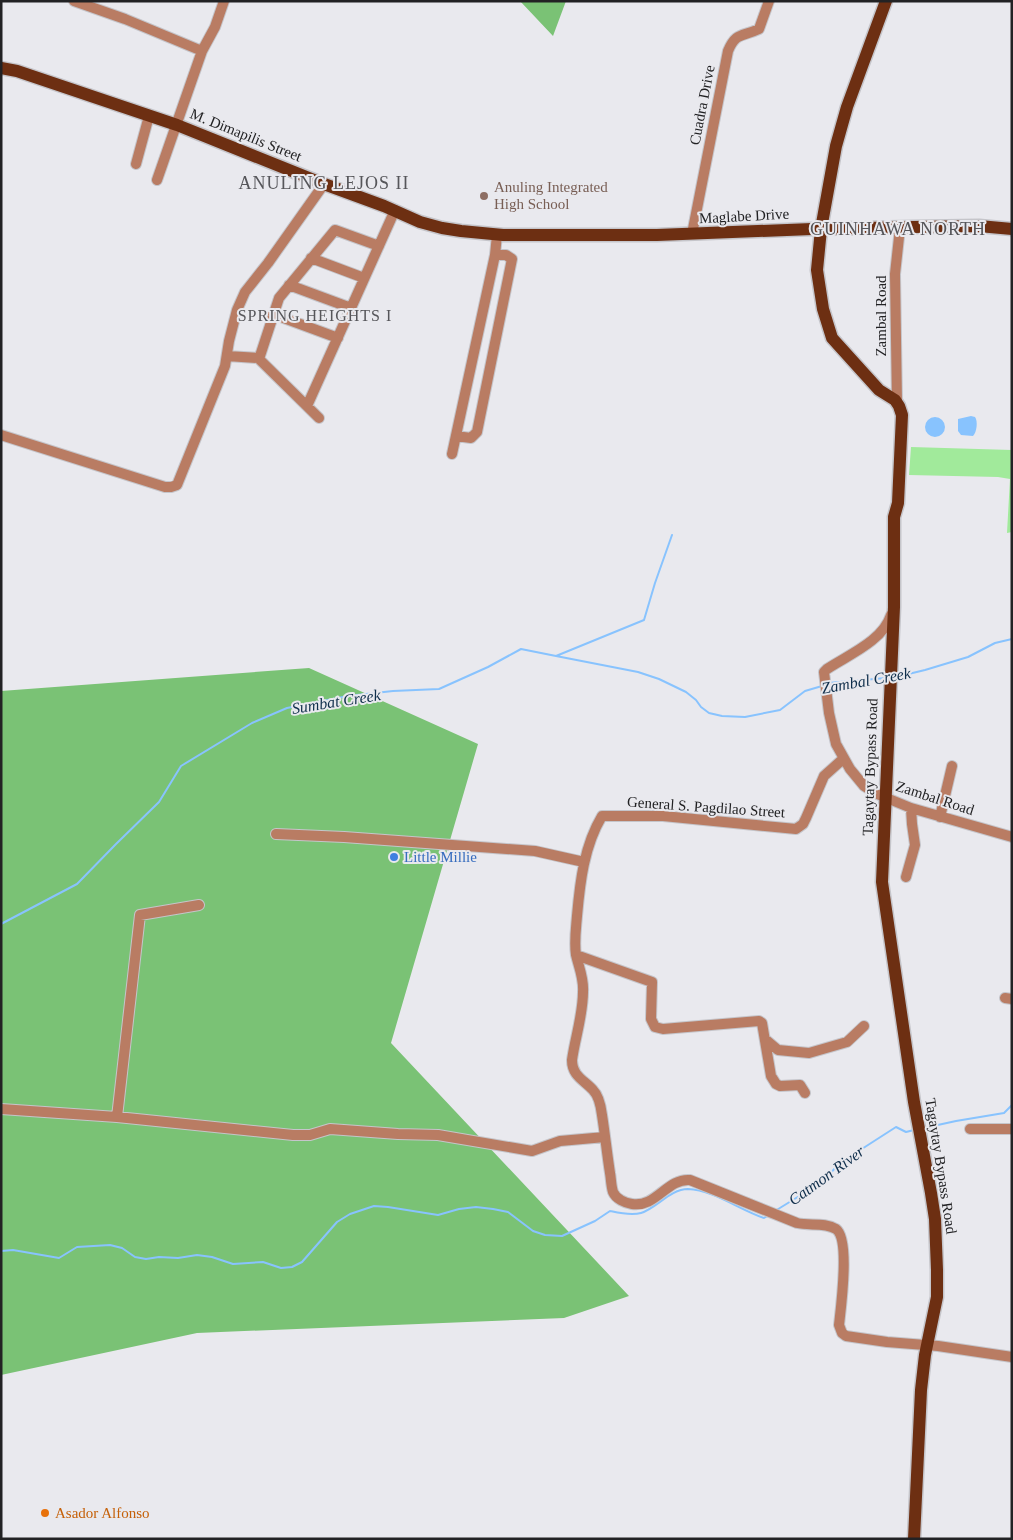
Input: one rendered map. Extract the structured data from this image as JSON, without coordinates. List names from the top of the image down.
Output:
{
  "streets": {
    "main road": ["M. Dimapilis Street", "Maglabe Drive", "Tagaytay Bypass Road"],
    "street": ["Cuadra Drive", "Zambal Road", "General S. Pagdilao Street"]
  },
  "crossings": [
    ["Cuadra Drive", "Maglabe Drive"],
    ["M. Dimapilis Street", "Maglabe Drive"],
    ["Maglabe Drive", "Zambal Road"],
    ["Zambal Road", "Tagaytay Bypass Road"],
    ["Zambal Road", "General S. Pagdilao Street"],
    ["Tagaytay Bypass Road", "General S. Pagdilao Street"]
  ],
  "districts": ["ANULING LEJOS II", "GUINHAWA NORTH", "SPRING HEIGHTS I"],
  "water": ["Zambal Creek", "Sumbat Creek", "Catmon River"],
  "places": ["Anuling Integrated High School", "Little Millie", "Asador Alfonso"]
}
